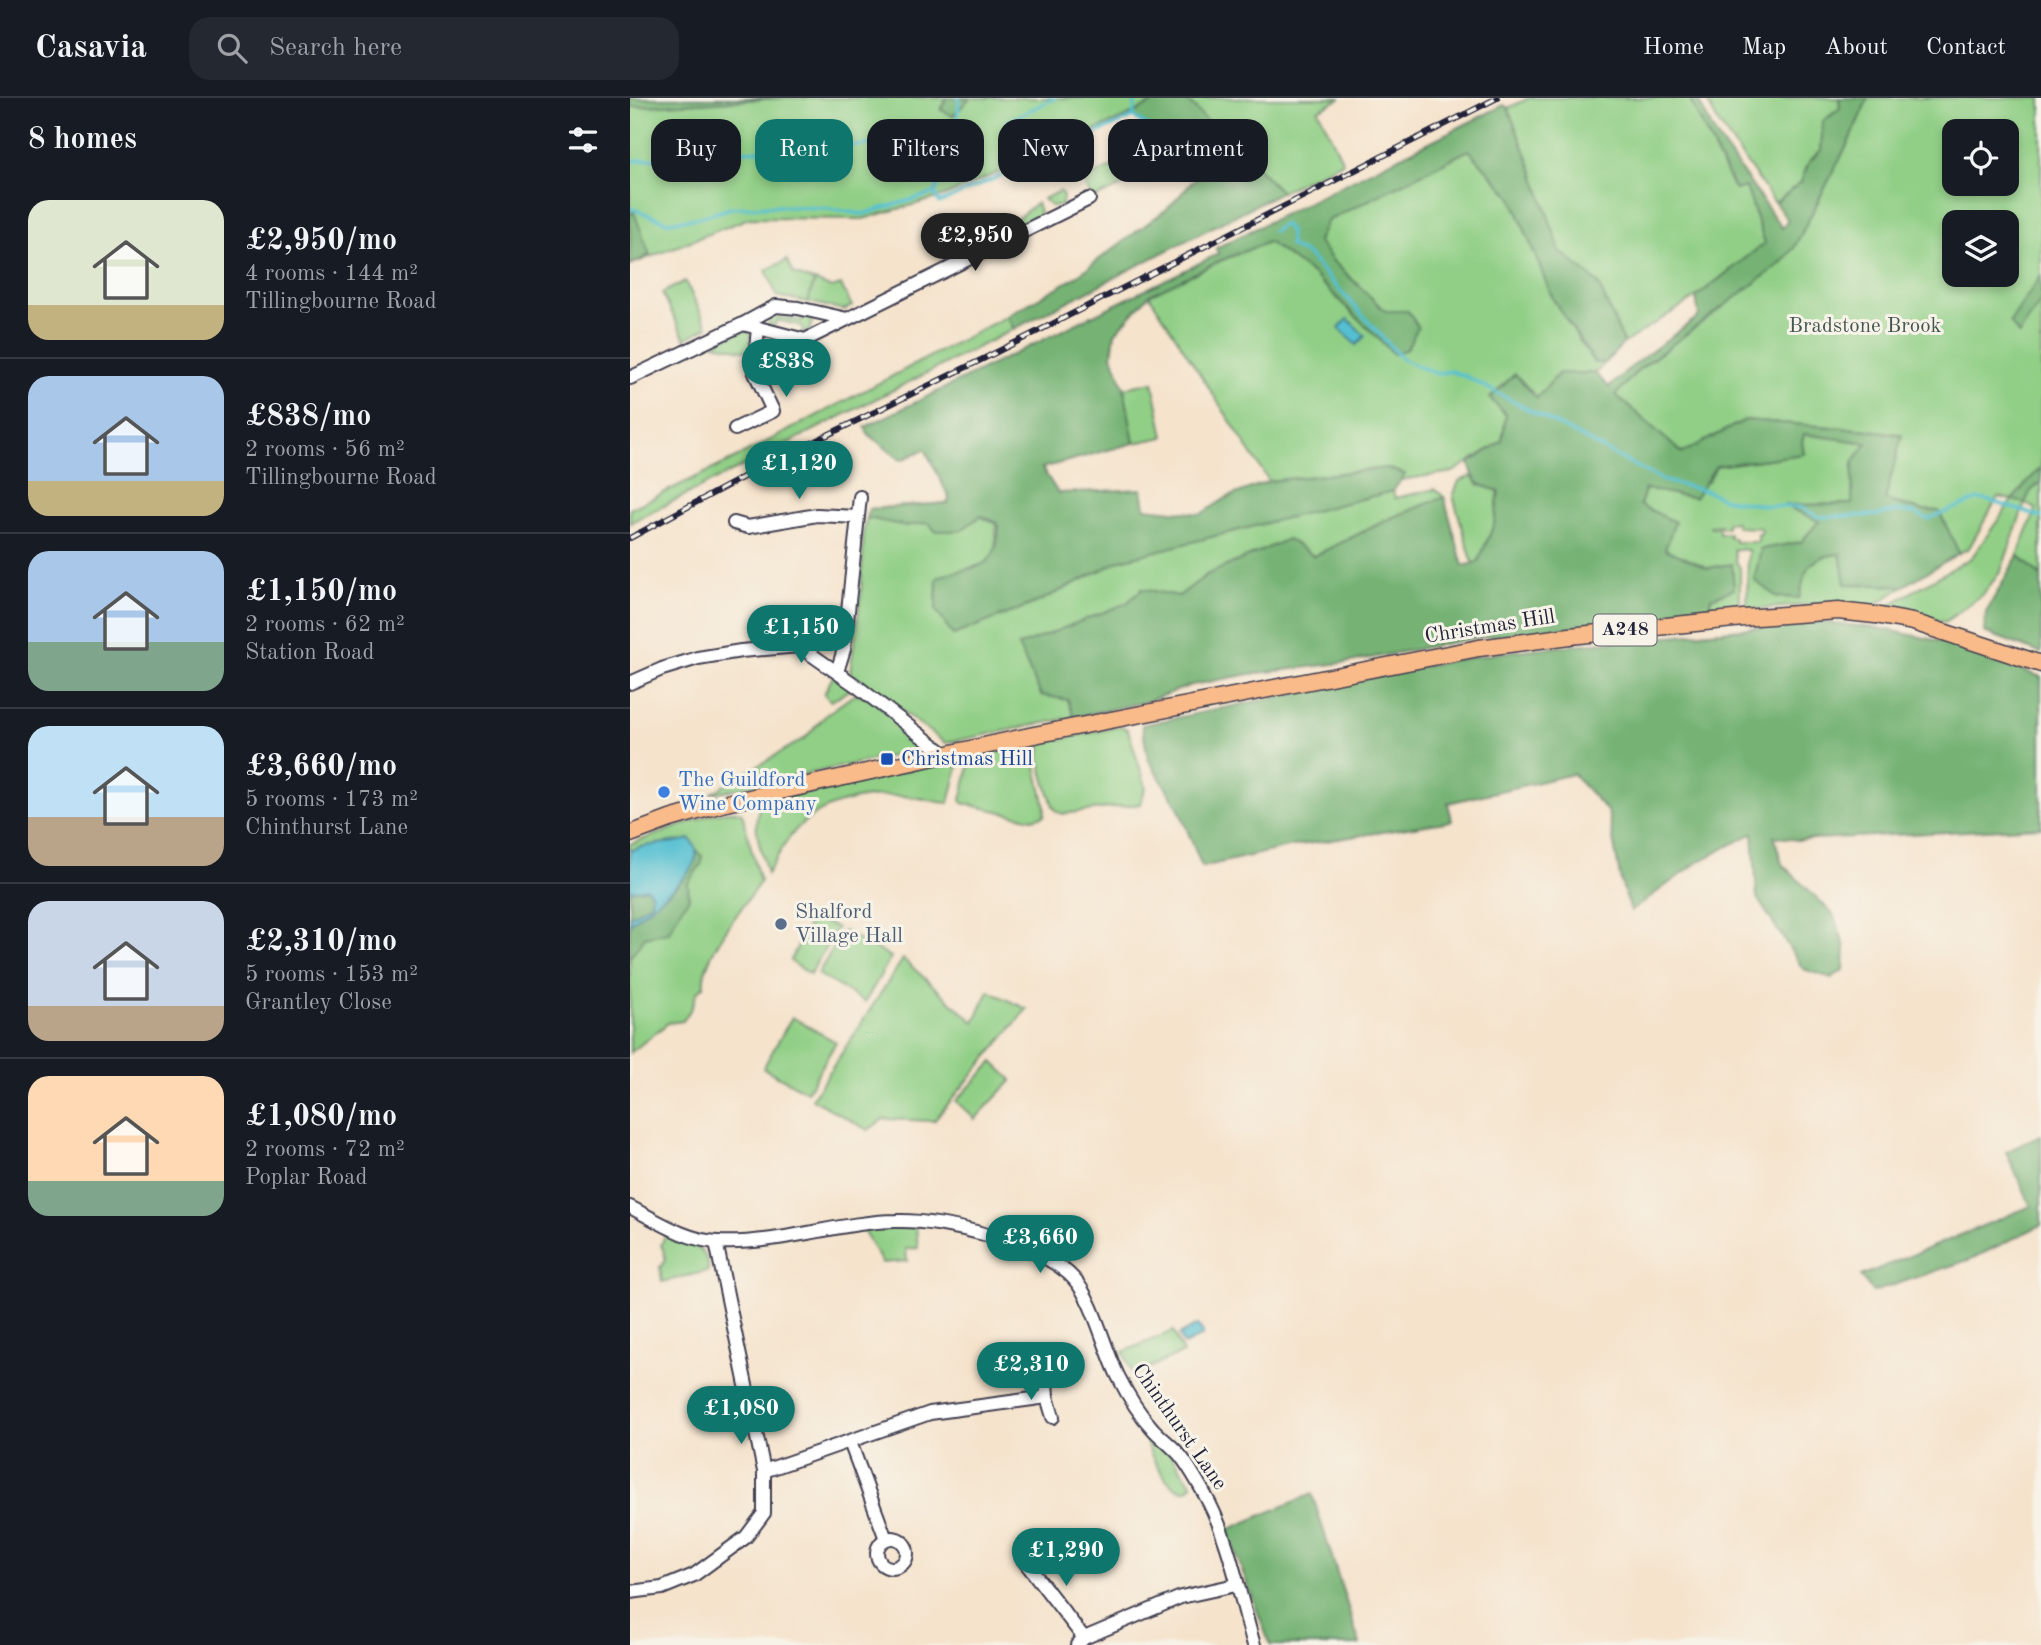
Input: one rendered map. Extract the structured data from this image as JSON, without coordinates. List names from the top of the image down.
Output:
{
  "streets": {
    "main road": ["Christmas Hill", "A248"],
    "street": ["Chinthurst Lane"]
  },
  "crossings": [
    ["Christmas Hill", "A248"]
  ],
  "parks": ["Bradstone Brook"],
  "places": {
    "transit": ["Christmas Hill"],
    "other": ["The Guildford Wine Company", "Shalford Village Hall"]
  },
  "page": {
    "header": "Casavia",
    "search": "Search here",
    "nav": [
      "Home",
      "Map",
      "About",
      "Contact"
    ],
    "heading": "8 homes",
    "chip": [
      "Buy",
      "Rent",
      "Filters",
      "New",
      "Apartment"
    ],
    "list": [
      {
        "name": "£2,950/mo",
        "note": "4 rooms · 144 m² · Tillingbourne Road"
      },
      {
        "name": "£838/mo",
        "note": "2 rooms · 56 m² · Tillingbourne Road"
      },
      {
        "name": "£1,150/mo",
        "note": "2 rooms · 62 m² · Station Road"
      },
      {
        "name": "£3,660/mo",
        "note": "5 rooms · 173 m² · Chinthurst Lane"
      },
      {
        "name": "£2,310/mo",
        "note": "5 rooms · 153 m² · Grantley Close"
      },
      {
        "name": "£1,080/mo",
        "note": "2 rooms · 72 m² · Poplar Road"
      }
    ],
    "price": [
      "£2,950",
      "£838",
      "£1,120",
      "£1,150",
      "£3,660",
      "£2,310",
      "£1,080",
      "£1,290"
    ]
  }
}
